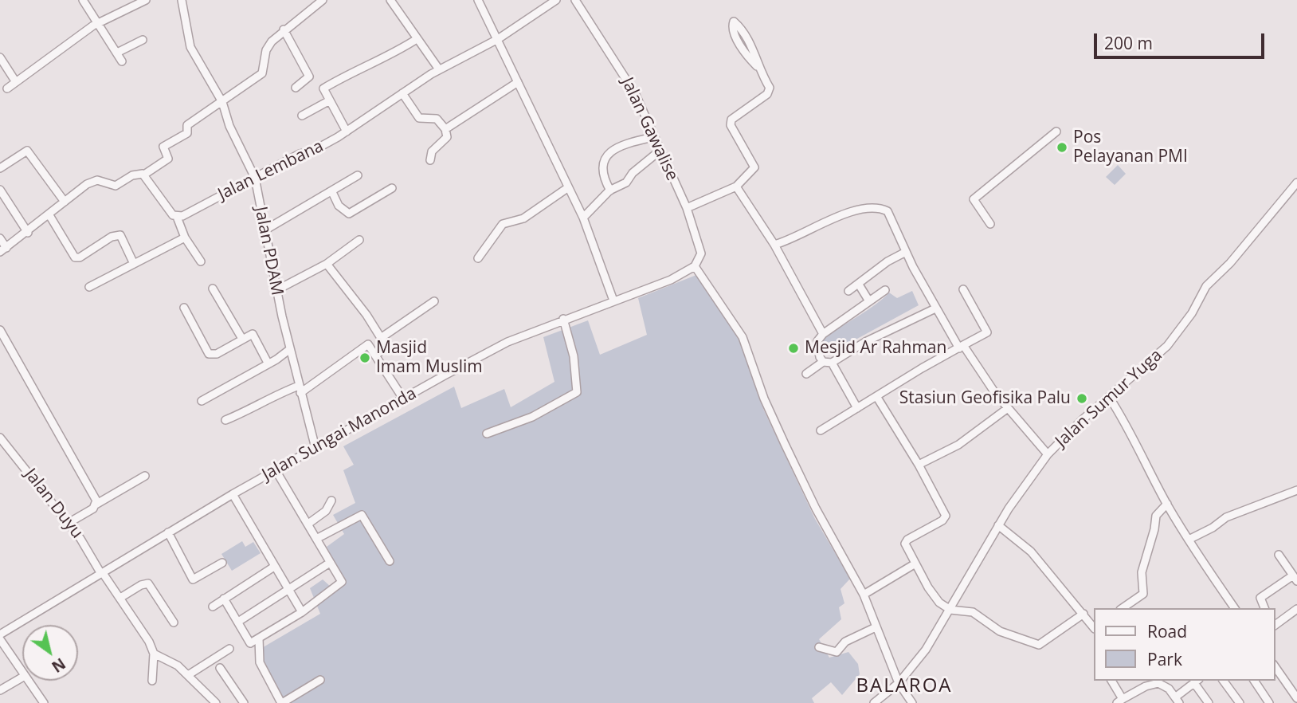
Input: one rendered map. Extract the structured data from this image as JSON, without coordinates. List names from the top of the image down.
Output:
{
  "streets": {
    "street": [
      "Jalan Gawalise",
      "Jalan Lembana",
      "Jalan PDAM",
      "Jalan Sumur Yuga",
      "Jalan Sungai Manonda",
      "Jalan Duyu"
    ]
  },
  "crossings": [
    ["Jalan Gawalise", "Jalan Sungai Manonda"],
    ["Jalan Lembana", "Jalan PDAM"],
    ["Jalan PDAM", "Jalan Sungai Manonda"],
    ["Jalan Sungai Manonda", "Jalan Duyu"]
  ],
  "districts": ["BALAROA"],
  "places": [
    "Pos Pelayanan PMI",
    "Mesjid Ar Rahman",
    "Masjid Imam Muslim",
    "Stasiun Geofisika Palu"
  ],
  "legend": ["Road", "Park"],
  "scale_bar": "200 m",
  "north": "bottom right"
}
